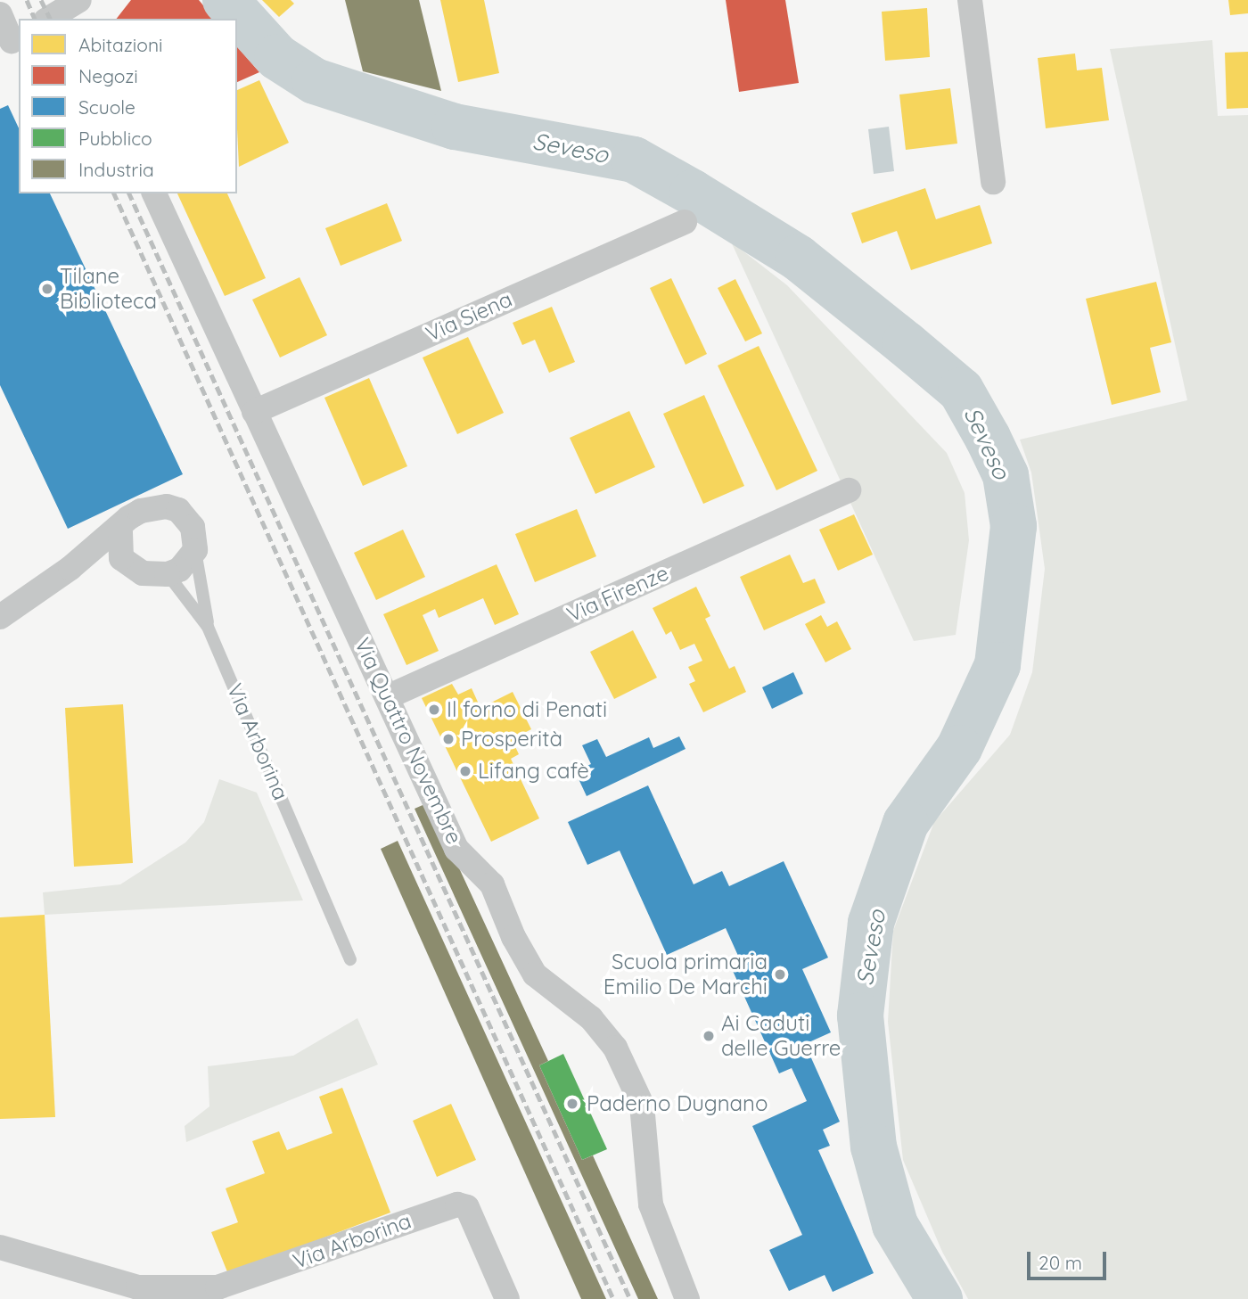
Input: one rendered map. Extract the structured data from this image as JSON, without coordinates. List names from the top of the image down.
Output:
{
  "streets": {
    "street": [
      "Via Siena",
      "Via Firenze",
      "Via Quattro Novembre",
      "Via Arborina"
    ]
  },
  "crossings": [
    ["Via Siena", "Via Quattro Novembre"],
    ["Via Firenze", "Via Quattro Novembre"]
  ],
  "water": ["Seveso"],
  "places": [
    "Tilane Biblioteca",
    "Il forno di Penati",
    "Prosperità",
    "Lifang cafè",
    "Scuola primaria Emilio De Marchi",
    "Ai Caduti delle Guerre",
    "Paderno Dugnano"
  ],
  "legend": [
    "Abitazioni",
    "Negozi",
    "Scuole",
    "Pubblico",
    "Industria"
  ],
  "scale_bar": "20 m"
}
